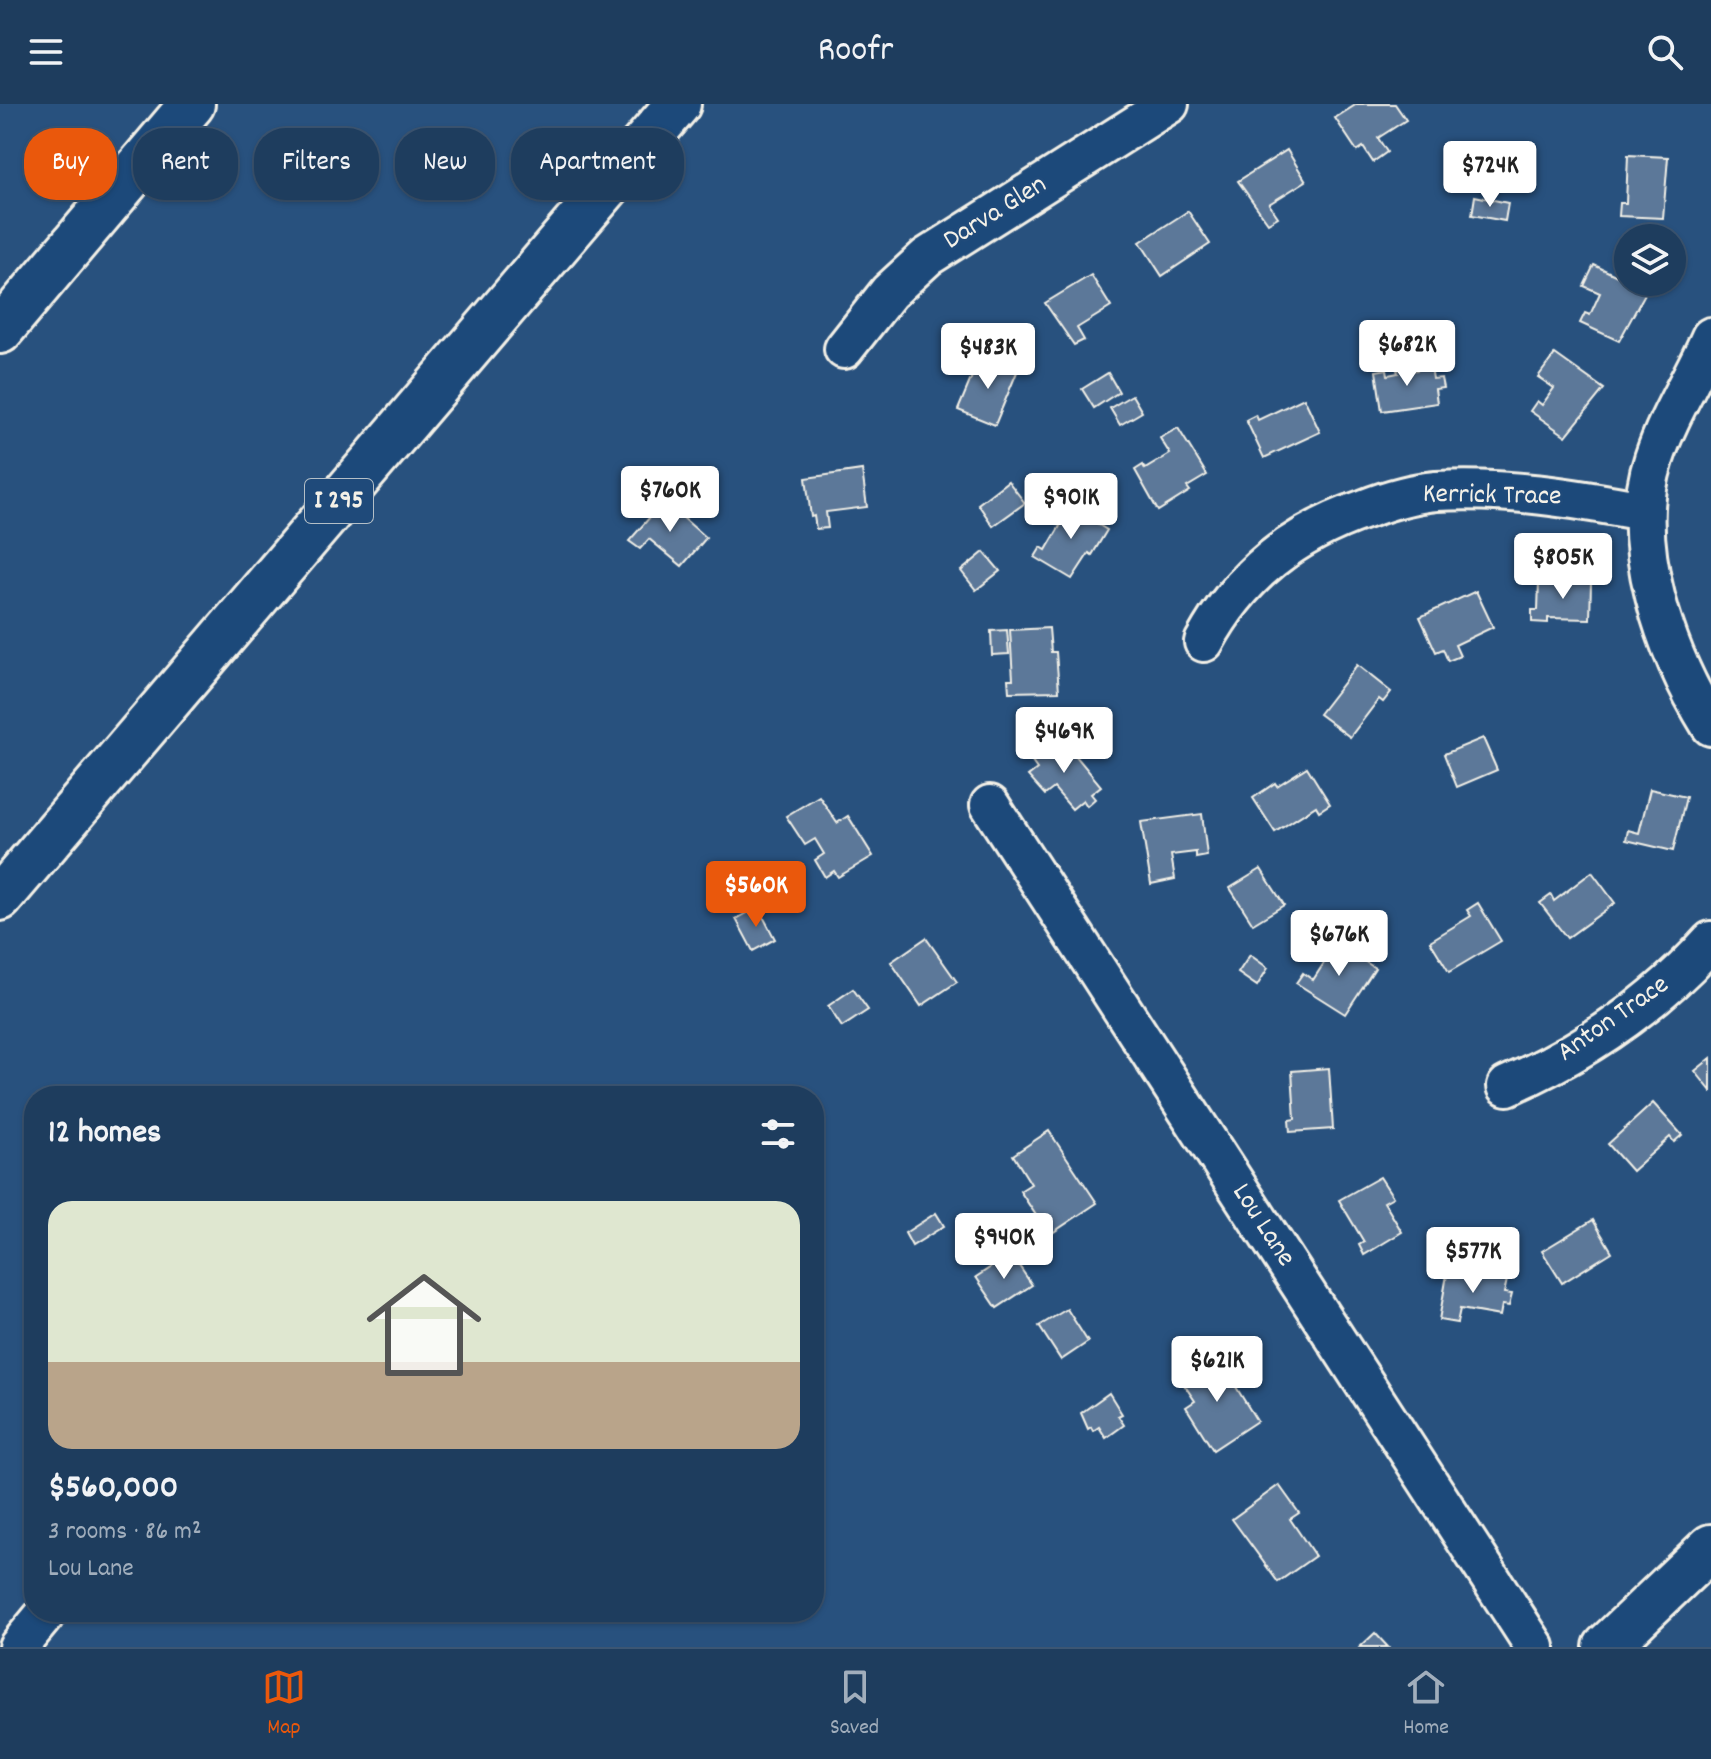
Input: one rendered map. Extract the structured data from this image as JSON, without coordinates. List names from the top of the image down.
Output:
{
  "streets": {
    "main road": ["I 295"],
    "street": [
      "Darva Glen",
      "Kerrick Trace",
      "Anton Trace",
      "Lou Lane"
    ]
  },
  "page": {
    "header": "Roofr",
    "chip": [
      "Buy",
      "Rent",
      "Filters",
      "New",
      "Apartment"
    ],
    "price": [
      "$724K",
      "$682K",
      "$483K",
      "$760K",
      "$901K",
      "$805K",
      "$469K",
      "$560K",
      "$676K",
      "$940K",
      "$577K",
      "$621K"
    ],
    "heading": "12 homes",
    "list": [
      {
        "name": "$560,000",
        "note": "3 rooms · 86 m² · Lou Lane"
      }
    ],
    "tabs": ["Map", "Saved", "Home"]
  }
}
